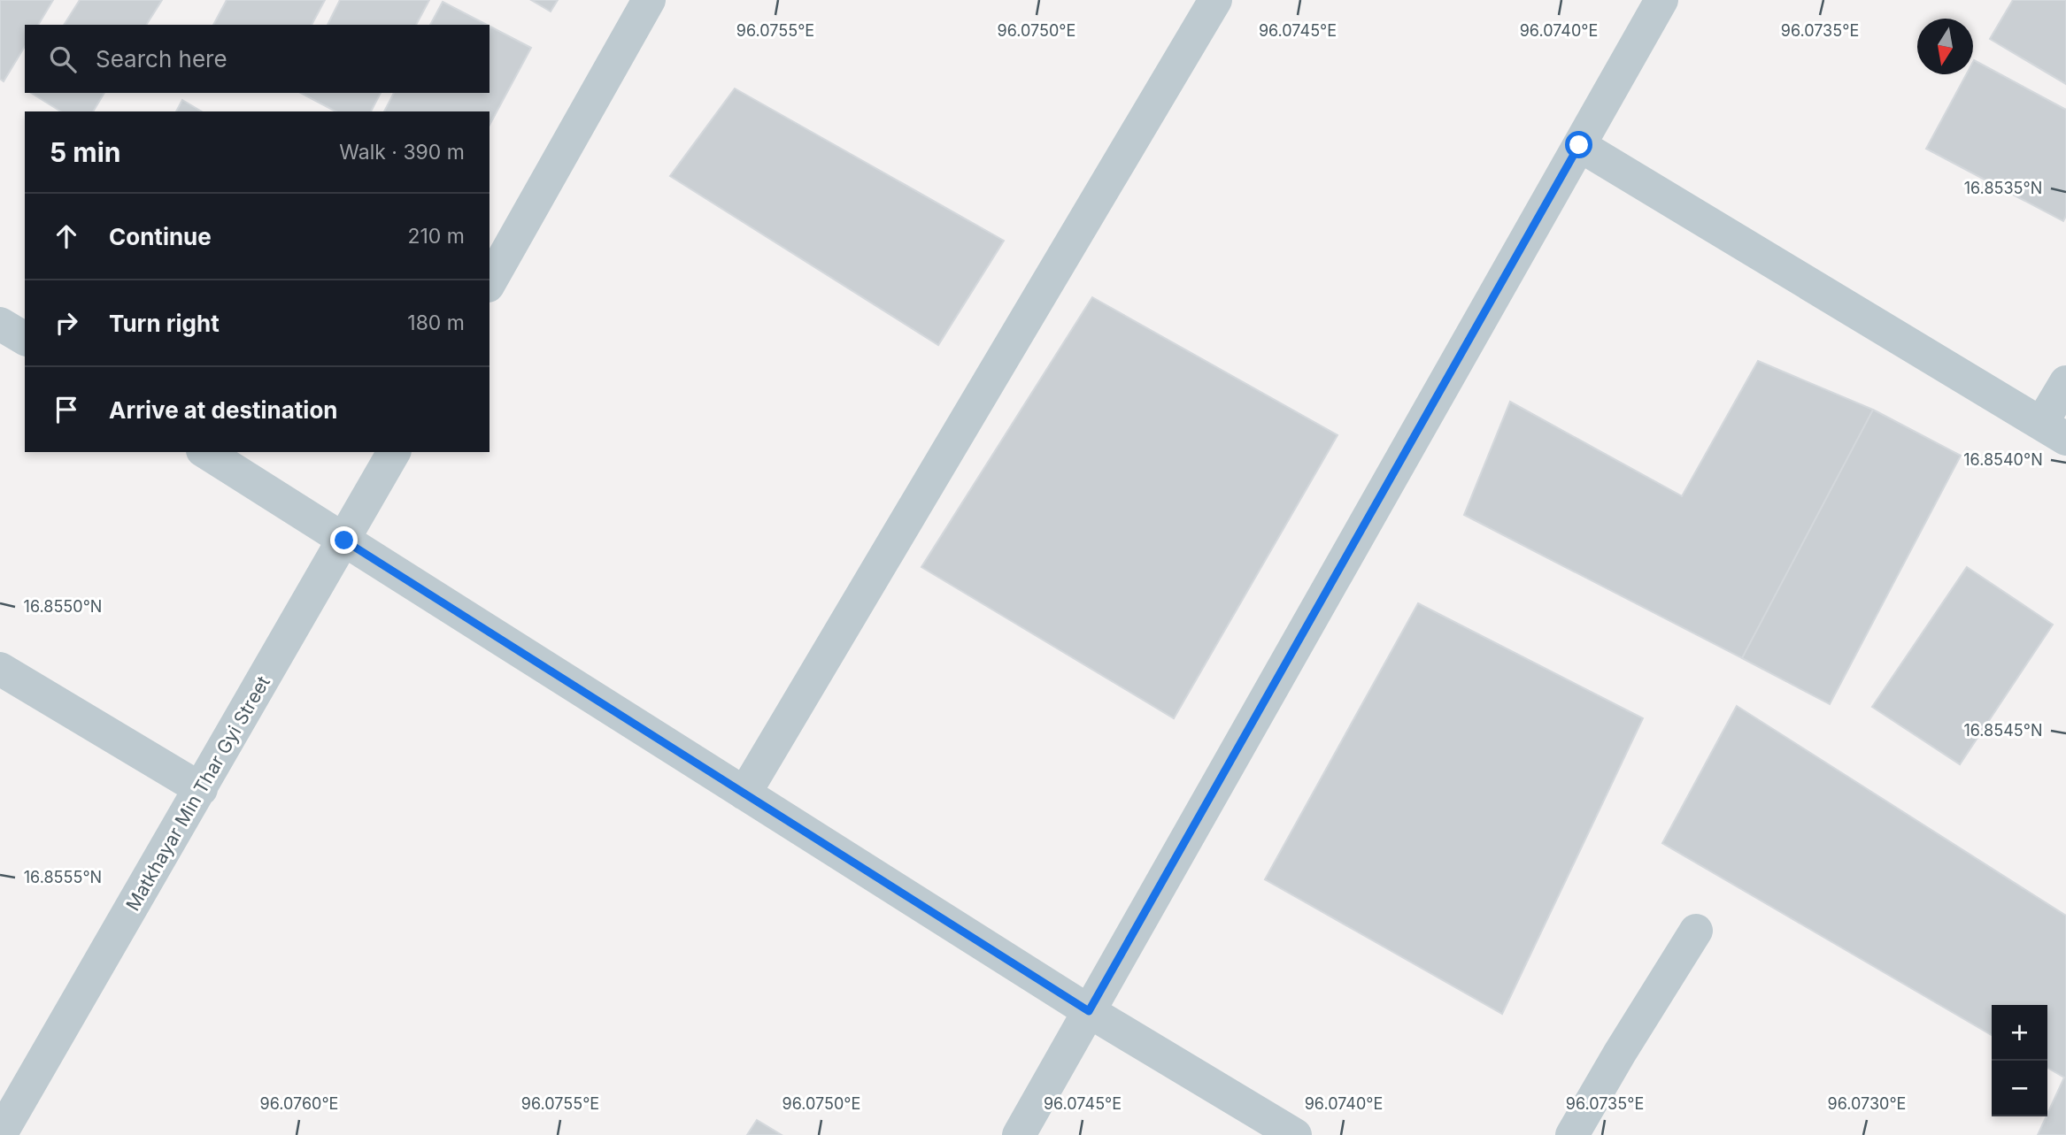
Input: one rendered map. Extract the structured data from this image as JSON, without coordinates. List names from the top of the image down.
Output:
{
  "streets": {
    "street": ["Matkhayar Min Thar Gyi Street"]
  },
  "north": "bottom",
  "page": {
    "search": "Search here",
    "heading": ["5 min", "Walk · 390 m"],
    "list": [
      ["Continue", "210 m"],
      ["Turn right", "180 m"],
      "Arrive at destination"
    ],
    "map_buttons": ["+", "−"]
  },
  "coordinates": [
    "96.0755°E",
    "96.0750°E",
    "96.0745°E",
    "96.0740°E",
    "96.0735°E",
    "16.8535°N",
    "16.8540°N",
    "16.8550°N",
    "16.8545°N",
    "16.8555°N",
    "96.0760°E",
    "96.0730°E"
  ]
}
